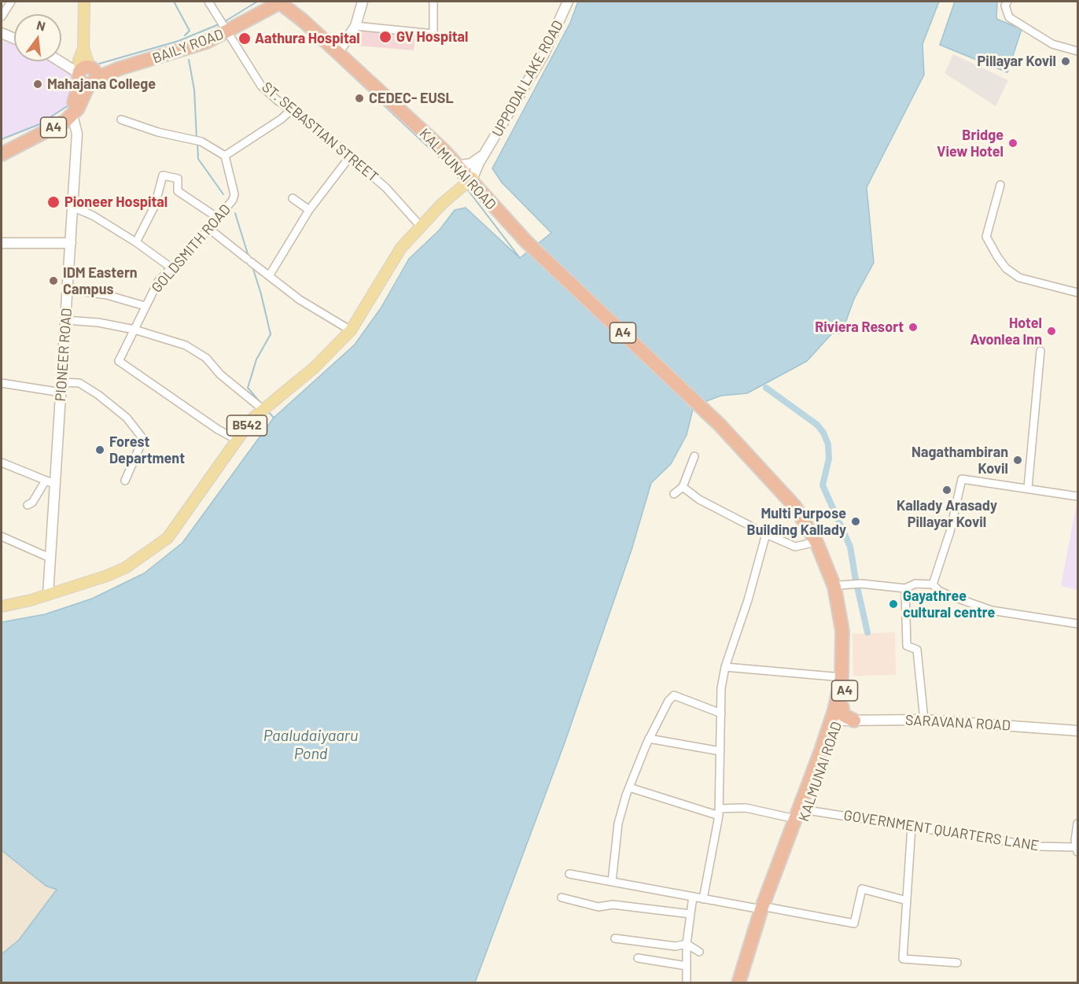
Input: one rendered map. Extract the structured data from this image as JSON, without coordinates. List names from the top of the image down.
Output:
{
  "streets": {
    "highway": ["BAILY ROAD", "A4", "KALMUNAI ROAD"],
    "main road": ["B542"],
    "street": [
      "UPPODAI LAKE ROAD",
      "ST. SEBASTIAN STREET",
      "GOLDSMITH ROAD",
      "PIONEER ROAD",
      "SARAVANA ROAD",
      "GOVERNMENT QUARTERS LANE"
    ]
  },
  "crossings": [
    ["BAILY ROAD", "A4"],
    ["BAILY ROAD", "ST. SEBASTIAN STREET"],
    ["BAILY ROAD", "KALMUNAI ROAD"],
    ["UPPODAI LAKE ROAD", "KALMUNAI ROAD"],
    ["UPPODAI LAKE ROAD", "B542"],
    ["A4", "PIONEER ROAD"],
    ["ST. SEBASTIAN STREET", "B542"],
    ["KALMUNAI ROAD", "B542"],
    ["KALMUNAI ROAD", "SARAVANA ROAD"],
    ["KALMUNAI ROAD", "GOVERNMENT QUARTERS LANE"],
    ["GOLDSMITH ROAD", "B542"],
    ["PIONEER ROAD", "B542"]
  ],
  "water": ["Paaludaiyaaru Pond"],
  "places": [
    "GV Hospital",
    "Aathura Hospital",
    "Pillayar Kovil",
    "Mahajana College",
    "CEDEC- EUSL",
    "Bridge View Hotel",
    "Pioneer Hospital",
    "IDM Eastern Campus",
    "Riviera Resort",
    "Hotel Avonlea Inn",
    "Forest Department",
    "Nagathambiran Kovil",
    "Kallady Arasady Pillayar Kovil",
    "Multi Purpose Building Kallady",
    "Gayathree cultural centre"
  ],
  "north": "top"
}
